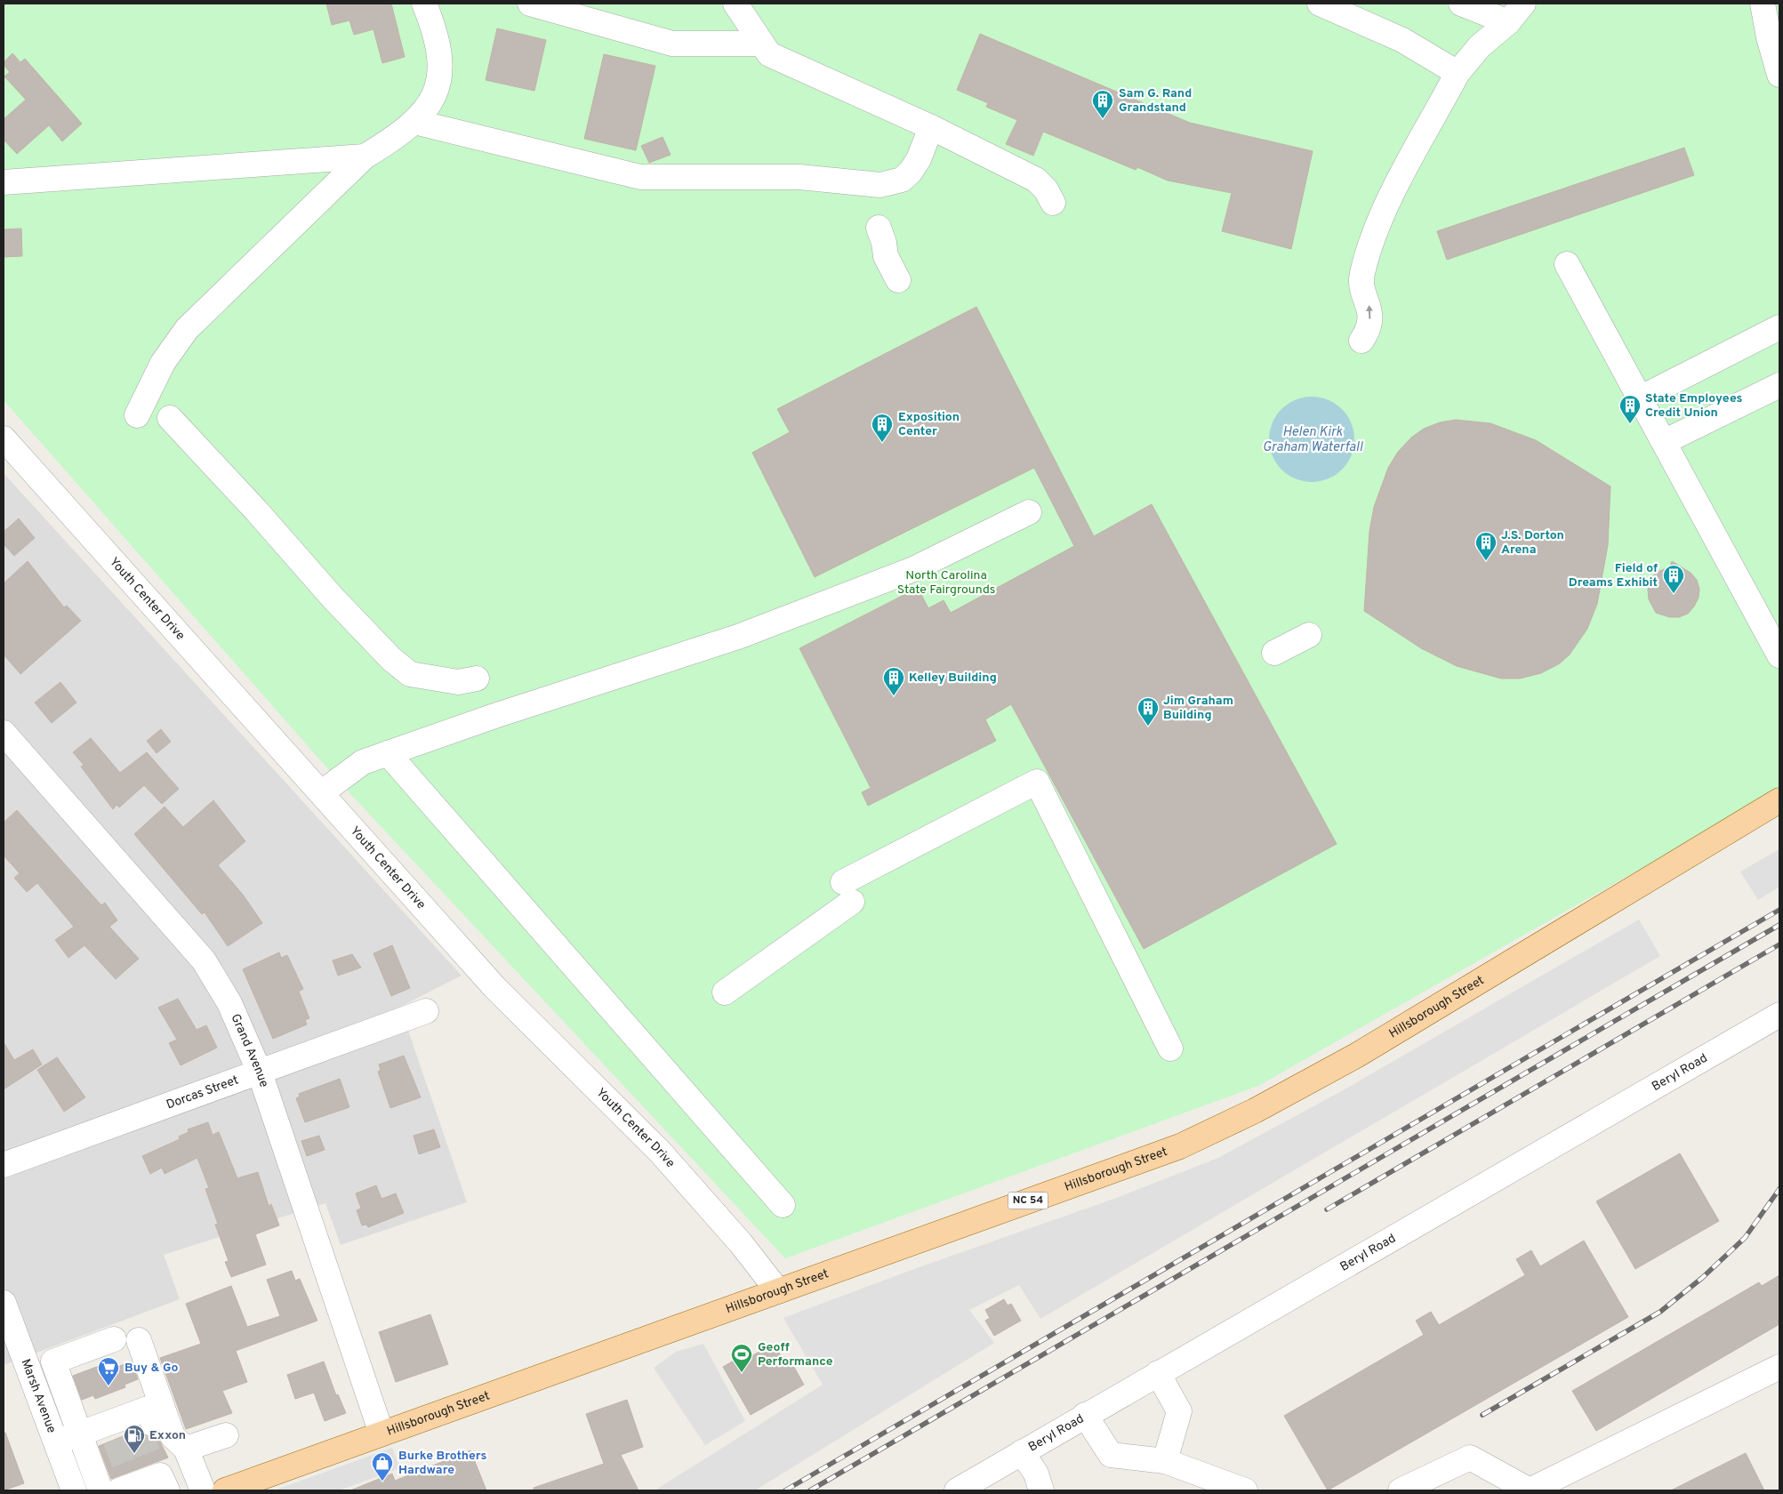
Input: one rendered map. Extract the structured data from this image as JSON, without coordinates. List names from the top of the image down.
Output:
{
  "streets": {
    "main road": ["Hillsborough Street", "NC 54"],
    "street": [
      "Youth Center Drive",
      "Grand Avenue",
      "Beryl Road",
      "Dorcas Street",
      "Marsh Avenue"
    ]
  },
  "crossings": [
    ["Youth Center Drive", "Hillsborough Street"],
    ["Hillsborough Street", "Grand Avenue"],
    ["Grand Avenue", "Dorcas Street"]
  ],
  "water": ["Helen Kirk Graham Waterfall"],
  "parks": ["North Carolina State Fairgrounds"],
  "places": {
    "building": [
      "Sam G. Rand Grandstand",
      "State Employees Credit Union",
      "Exposition Center",
      "J.S. Dorton Arena",
      "Field of Dreams Exhibit",
      "Kelley Building",
      "Jim Graham Building"
    ],
    "sports": ["Geoff Performance"],
    "supermarket": ["Buy & Go"],
    "fuel station": ["Exxon"],
    "shop": ["Burke Brothers Hardware"]
  }
}
